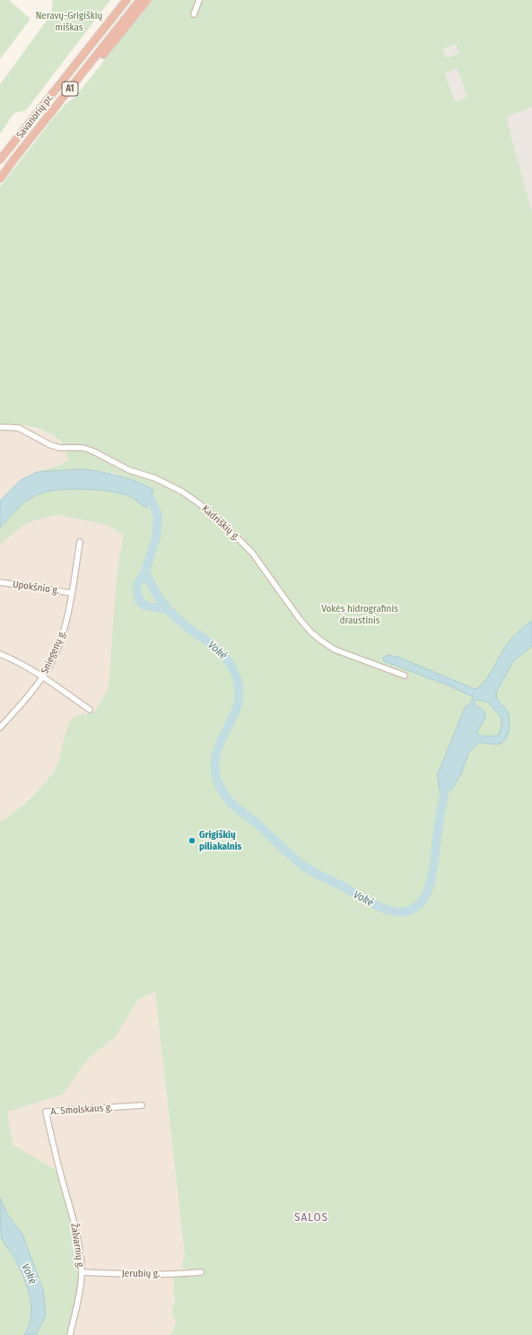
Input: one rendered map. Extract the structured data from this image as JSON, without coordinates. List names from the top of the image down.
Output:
{
  "streets": {
    "highway": ["A1", "Savanorių pr."],
    "street": [
      "Kadriškių g.",
      "Upokšnio g.",
      "Sniegenų g.",
      "A. Smolskaus g.",
      "Žalvarnių g.",
      "Jerubių g."
    ]
  },
  "crossings": [
    ["Upokšnio g.", "Sniegenų g."],
    ["A. Smolskaus g.", "Žalvarnių g."],
    ["Žalvarnių g.", "Jerubių g."]
  ],
  "districts": ["SALOS"],
  "water": ["Vokė"],
  "parks": ["Neravų-Grigiškių miškas", "Vokės hidrografinis draustinis"],
  "places": ["Grigiškių piliakalnis"]
}
